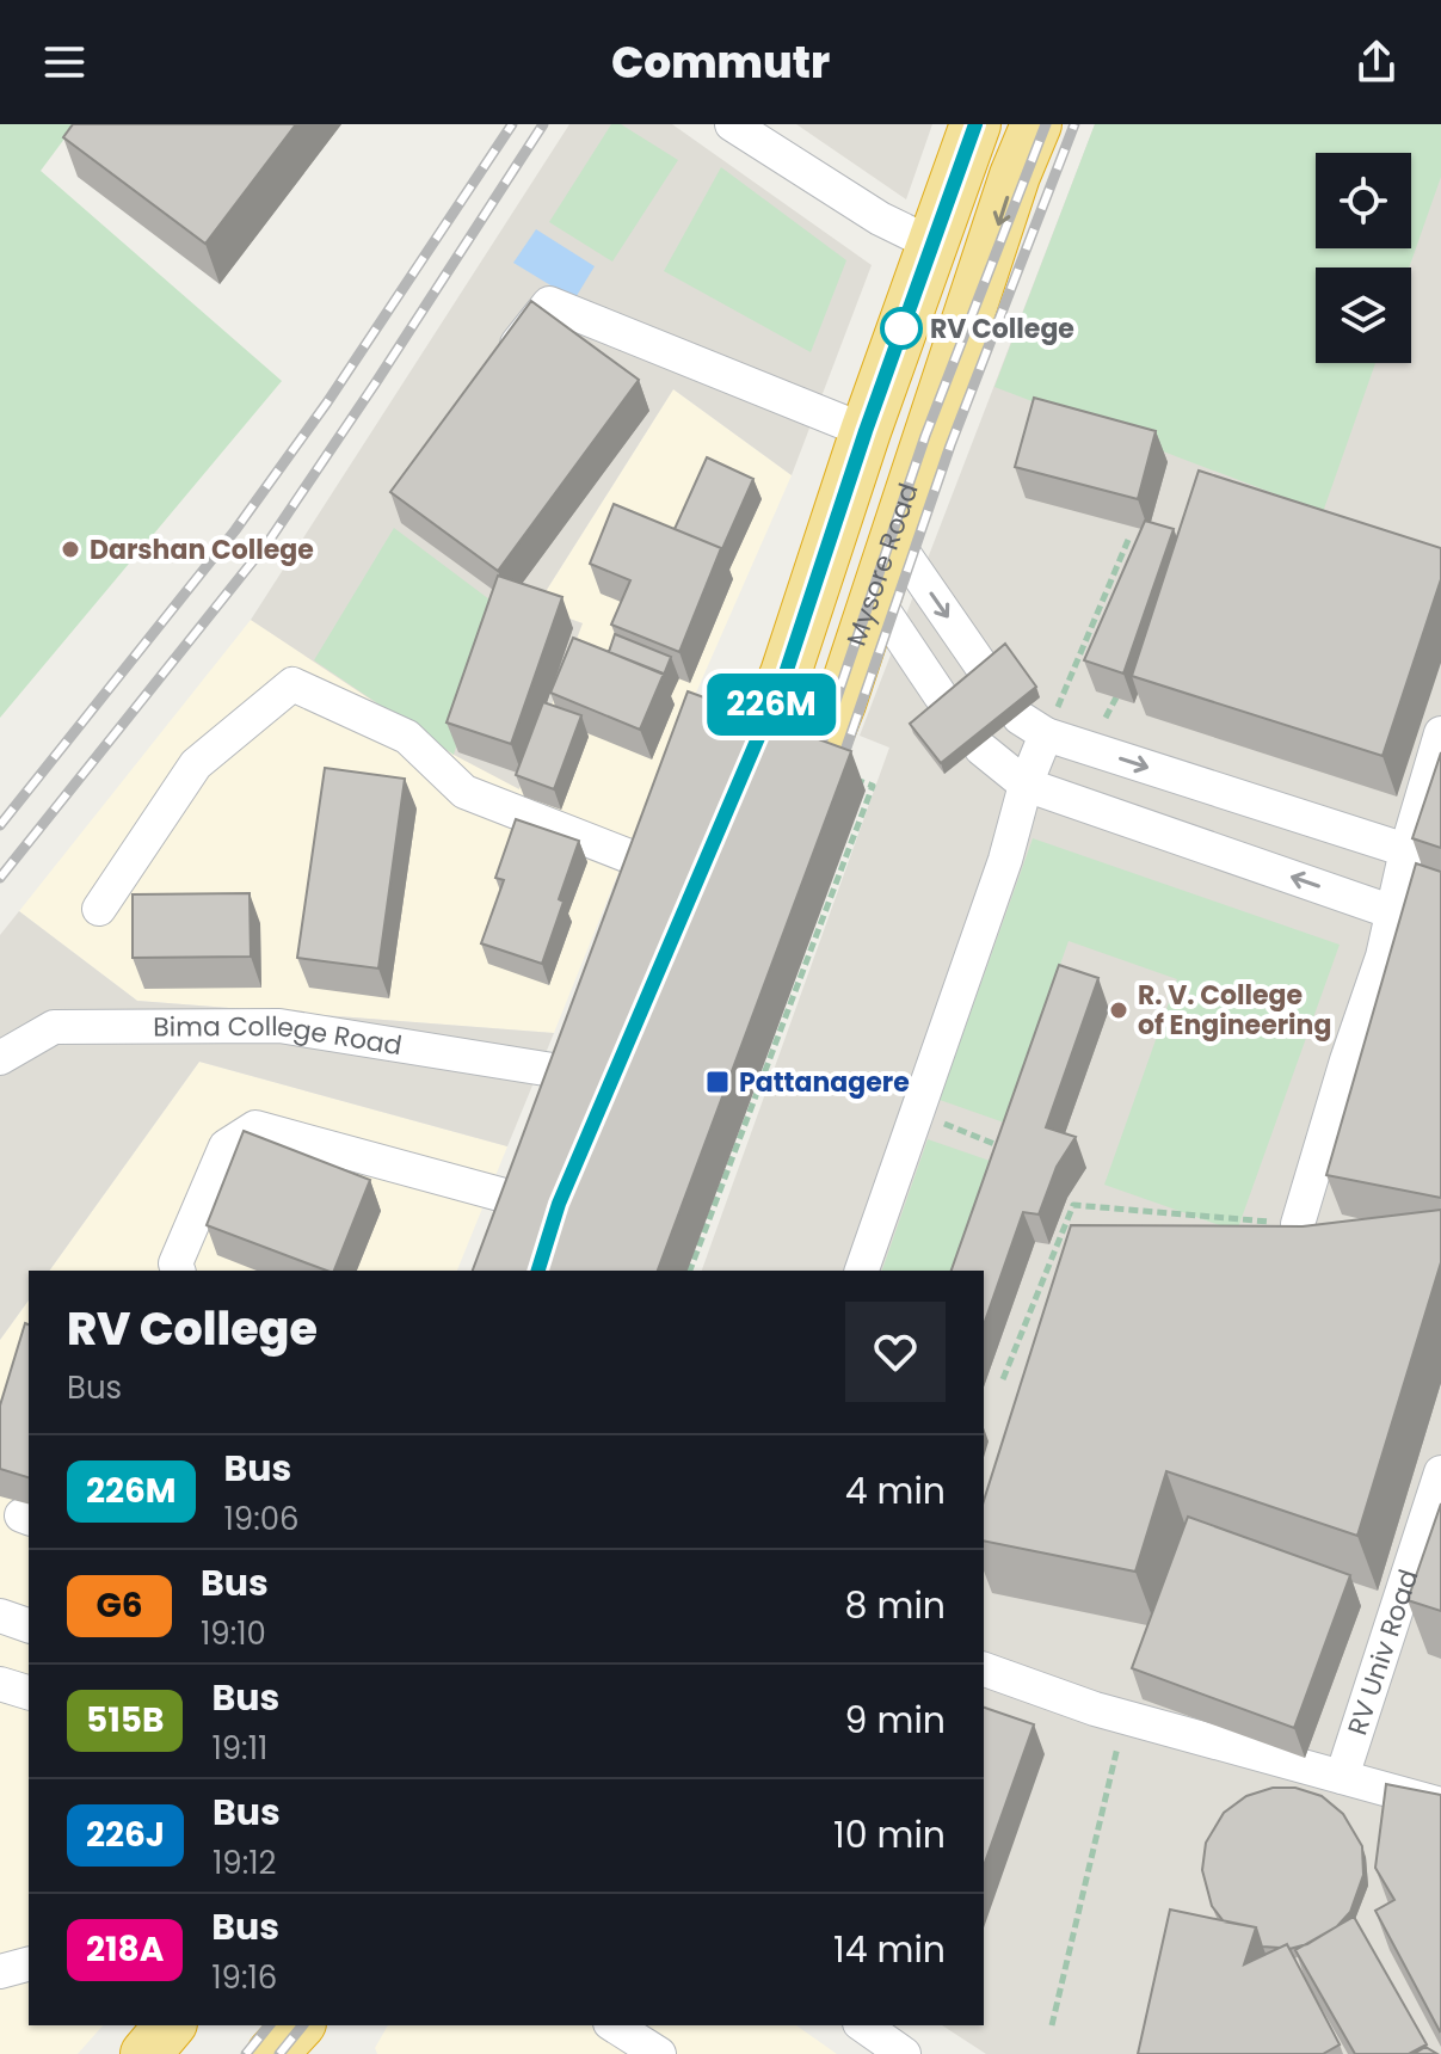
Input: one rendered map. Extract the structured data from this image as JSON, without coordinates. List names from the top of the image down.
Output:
{
  "streets": {
    "highway": ["Mysore Road"],
    "street": ["Bima College Road", "RV Univ Road"]
  },
  "places": {
    "other": ["RV College", "Darshan College", "R. V. College of Engineering"],
    "transit": ["Pattanagere"]
  },
  "lines": ["bus line 226M"],
  "page": {
    "header": "Commutr",
    "on_map": "226M",
    "heading": ["RV College", "Bus"],
    "list": [
      {
        "mark": "226M",
        "name": "Bus",
        "note": "19:06",
        "value": "4 min"
      },
      {
        "mark": "G6",
        "name": "Bus",
        "note": "19:10",
        "value": "8 min"
      },
      {
        "mark": "515B",
        "name": "Bus",
        "note": "19:11",
        "value": "9 min"
      },
      {
        "mark": "226J",
        "name": "Bus",
        "note": "19:12",
        "value": "10 min"
      },
      {
        "mark": "218A",
        "name": "Bus",
        "note": "19:16",
        "value": "14 min"
      }
    ]
  }
}
